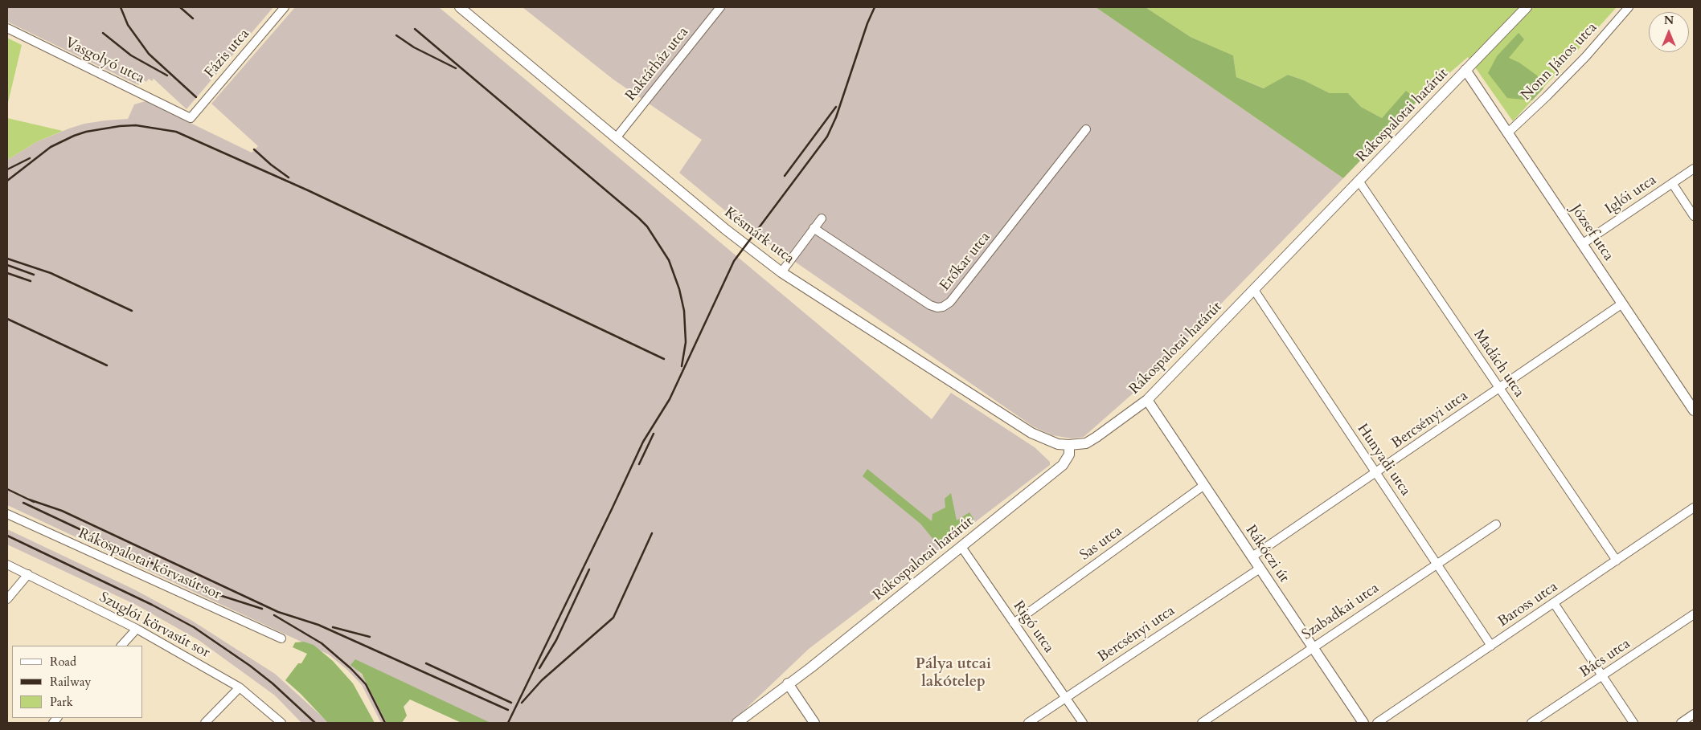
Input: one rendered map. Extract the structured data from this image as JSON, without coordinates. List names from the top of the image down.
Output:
{
  "streets": {
    "street": [
      "Fázis utca",
      "Vasgolyó utca",
      "Nonn János utca",
      "Raktárház utca",
      "Rákospalotai határút",
      "Iglói utca",
      "József utca",
      "Késmárk utca",
      "Erőkar utca",
      "Madách utca",
      "Bercsényi utca",
      "Hunyadi utca",
      "Sas utca",
      "Rákóczi út",
      "Rákospalotai körvasút sor",
      "Baross utca",
      "Szabadkai utca",
      "Szuglói körvasút sor",
      "Rigó utca",
      "Bács utca"
    ]
  },
  "crossings": [
    ["Fázis utca", "Vasgolyó utca"],
    ["Nonn János utca", "József utca"],
    ["Raktárház utca", "Késmárk utca"],
    ["Rákospalotai határút", "József utca"],
    ["Rákospalotai határút", "Késmárk utca"],
    ["Rákospalotai határút", "Madách utca"],
    ["Rákospalotai határút", "Hunyadi utca"],
    ["Rákospalotai határút", "Rákóczi út"],
    ["Rákospalotai határút", "Rigó utca"],
    ["Iglói utca", "József utca"],
    ["József utca", "Bercsényi utca"],
    ["Madách utca", "Bercsényi utca"],
    ["Madách utca", "Baross utca"],
    ["Bercsényi utca", "Hunyadi utca"],
    ["Bercsényi utca", "Rákóczi út"],
    ["Bercsényi utca", "Rigó utca"],
    ["Hunyadi utca", "Baross utca"],
    ["Hunyadi utca", "Szabadkai utca"],
    ["Sas utca", "Rákóczi út"],
    ["Sas utca", "Rigó utca"],
    ["Rákóczi út", "Szabadkai utca"]
  ],
  "districts": ["Pálya utcai lakótelep"],
  "legend": ["Road", "Railway", "Park"],
  "north": "top"
}
